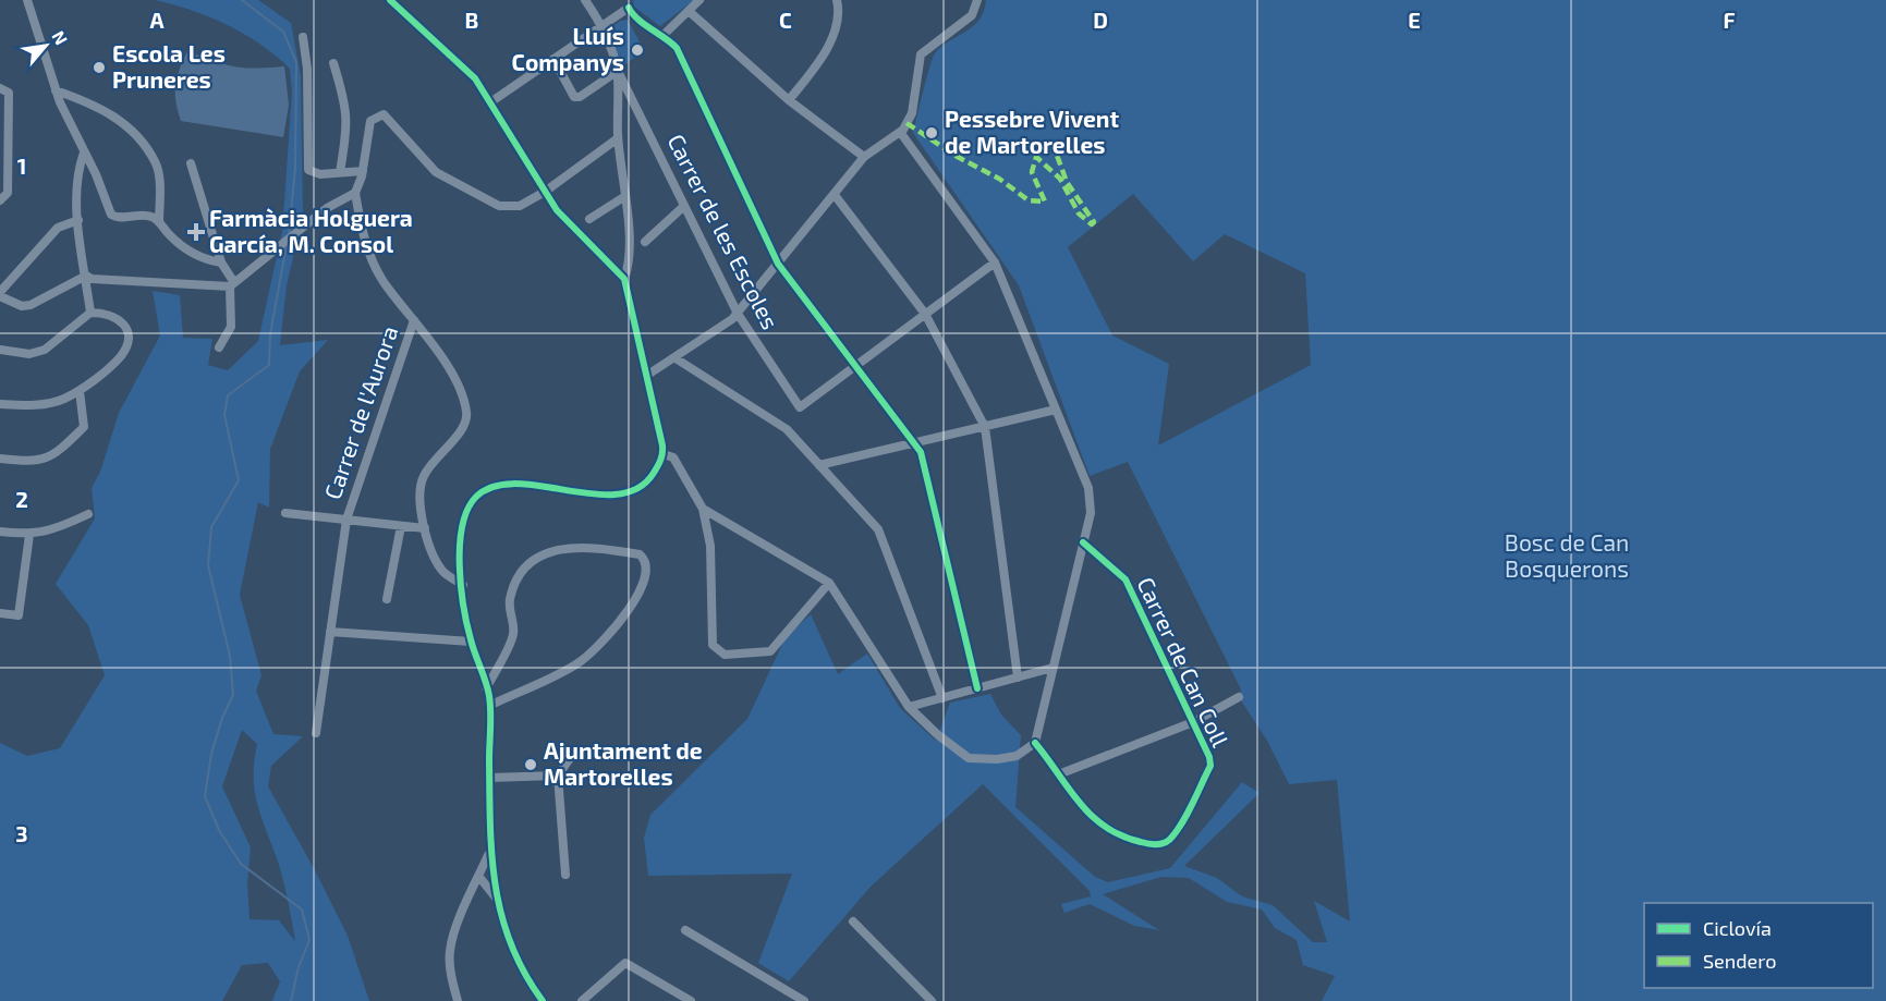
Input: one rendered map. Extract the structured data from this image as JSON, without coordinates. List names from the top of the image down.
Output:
{
  "streets": {
    "street": ["Carrer de les Escoles", "Carrer de l'Aurora", "Carrer de Can Coll"]
  },
  "parks": ["Bosc de Can Bosquerons"],
  "places": {
    "other": [
      "Lluís Companys",
      "Escola Les Pruneres",
      "Pessebre Vivent de Martorelles",
      "Ajuntament de Martorelles"
    ],
    "health": ["Farmàcia Holguera García, M. Consol"]
  },
  "legend": ["Ciclovía", "Sendero"],
  "north": "top right",
  "grid": {
    "columns": [
      "A",
      "B",
      "C",
      "D",
      "E",
      "F"
    ],
    "rows": ["1", "2", "3"]
  }
}
